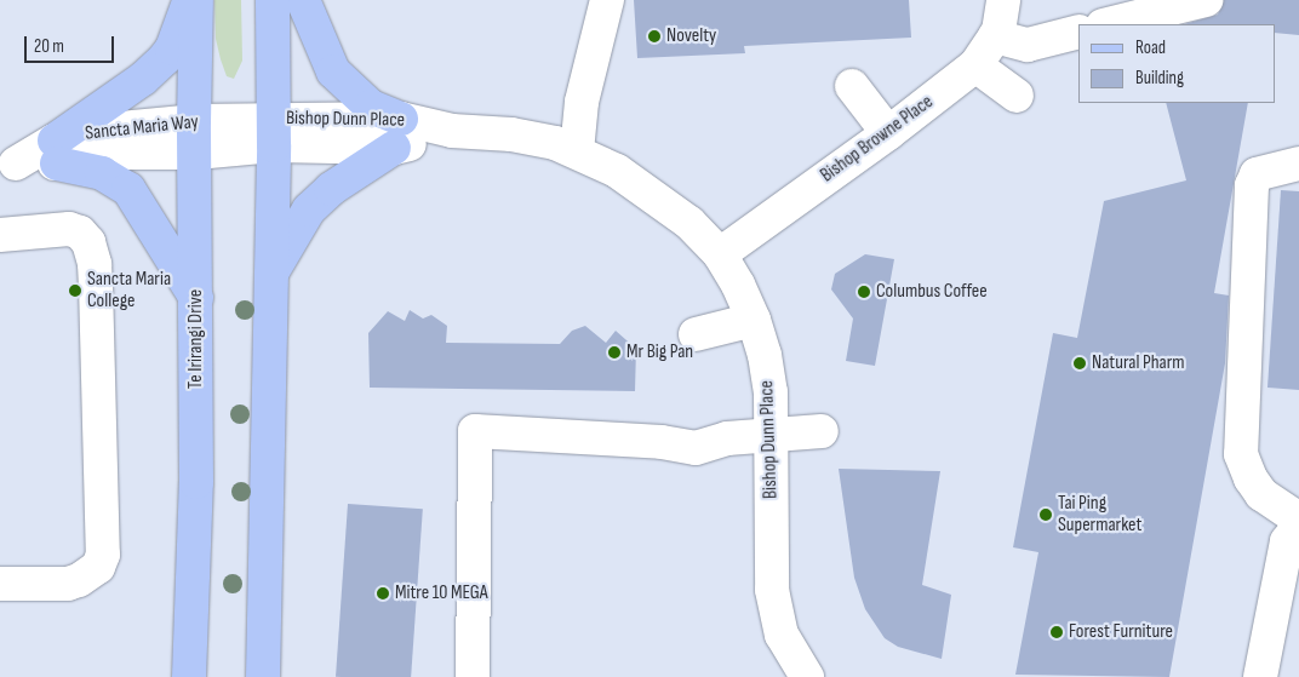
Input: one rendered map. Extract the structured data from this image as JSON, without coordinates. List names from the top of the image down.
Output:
{
  "streets": {
    "main road": ["Te Irirangi Drive"],
    "street": ["Bishop Dunn Place", "Sancta Maria Way", "Bishop Browne Place"]
  },
  "crossings": [
    ["Bishop Dunn Place", "Sancta Maria Way"],
    ["Bishop Dunn Place", "Bishop Browne Place"],
    ["Sancta Maria Way", "Te Irirangi Drive"]
  ],
  "places": [
    "Novelty",
    "Sancta Maria College",
    "Columbus Coffee",
    "Mr Big Pan",
    "Natural Pharm",
    "Tai Ping Supermarket",
    "Mitre 10 MEGA",
    "Forest Furniture"
  ],
  "legend": ["Road", "Building"],
  "scale_bar": "20 m"
}
